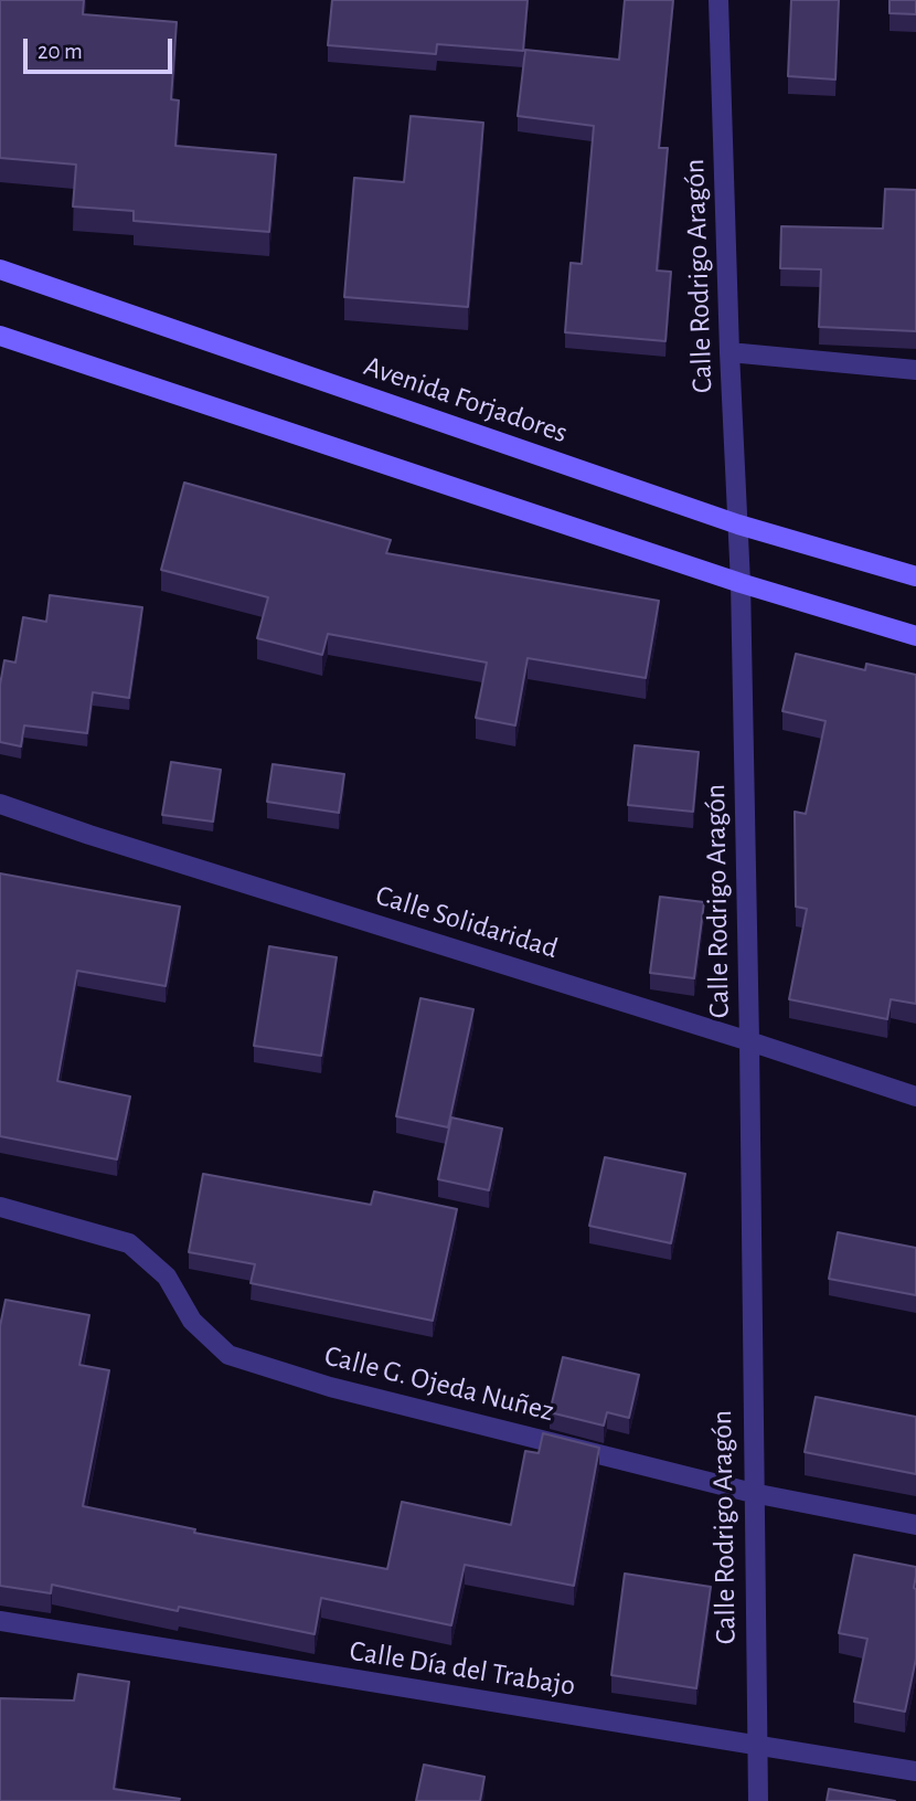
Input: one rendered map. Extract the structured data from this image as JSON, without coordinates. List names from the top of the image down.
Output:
{
  "streets": {
    "main road": ["Avenida Forjadores"],
    "street": [
      "Calle Rodrigo Aragón",
      "Calle Solidaridad",
      "Calle G. Ojeda Nuñez",
      "Calle Día del Trabajo"
    ]
  },
  "crossings": [
    ["Calle Rodrigo Aragón", "Avenida Forjadores"],
    ["Calle Rodrigo Aragón", "Calle Solidaridad"],
    ["Calle Rodrigo Aragón", "Calle G. Ojeda Nuñez"],
    ["Calle Rodrigo Aragón", "Calle Día del Trabajo"]
  ],
  "scale_bar": "20 m"
}
